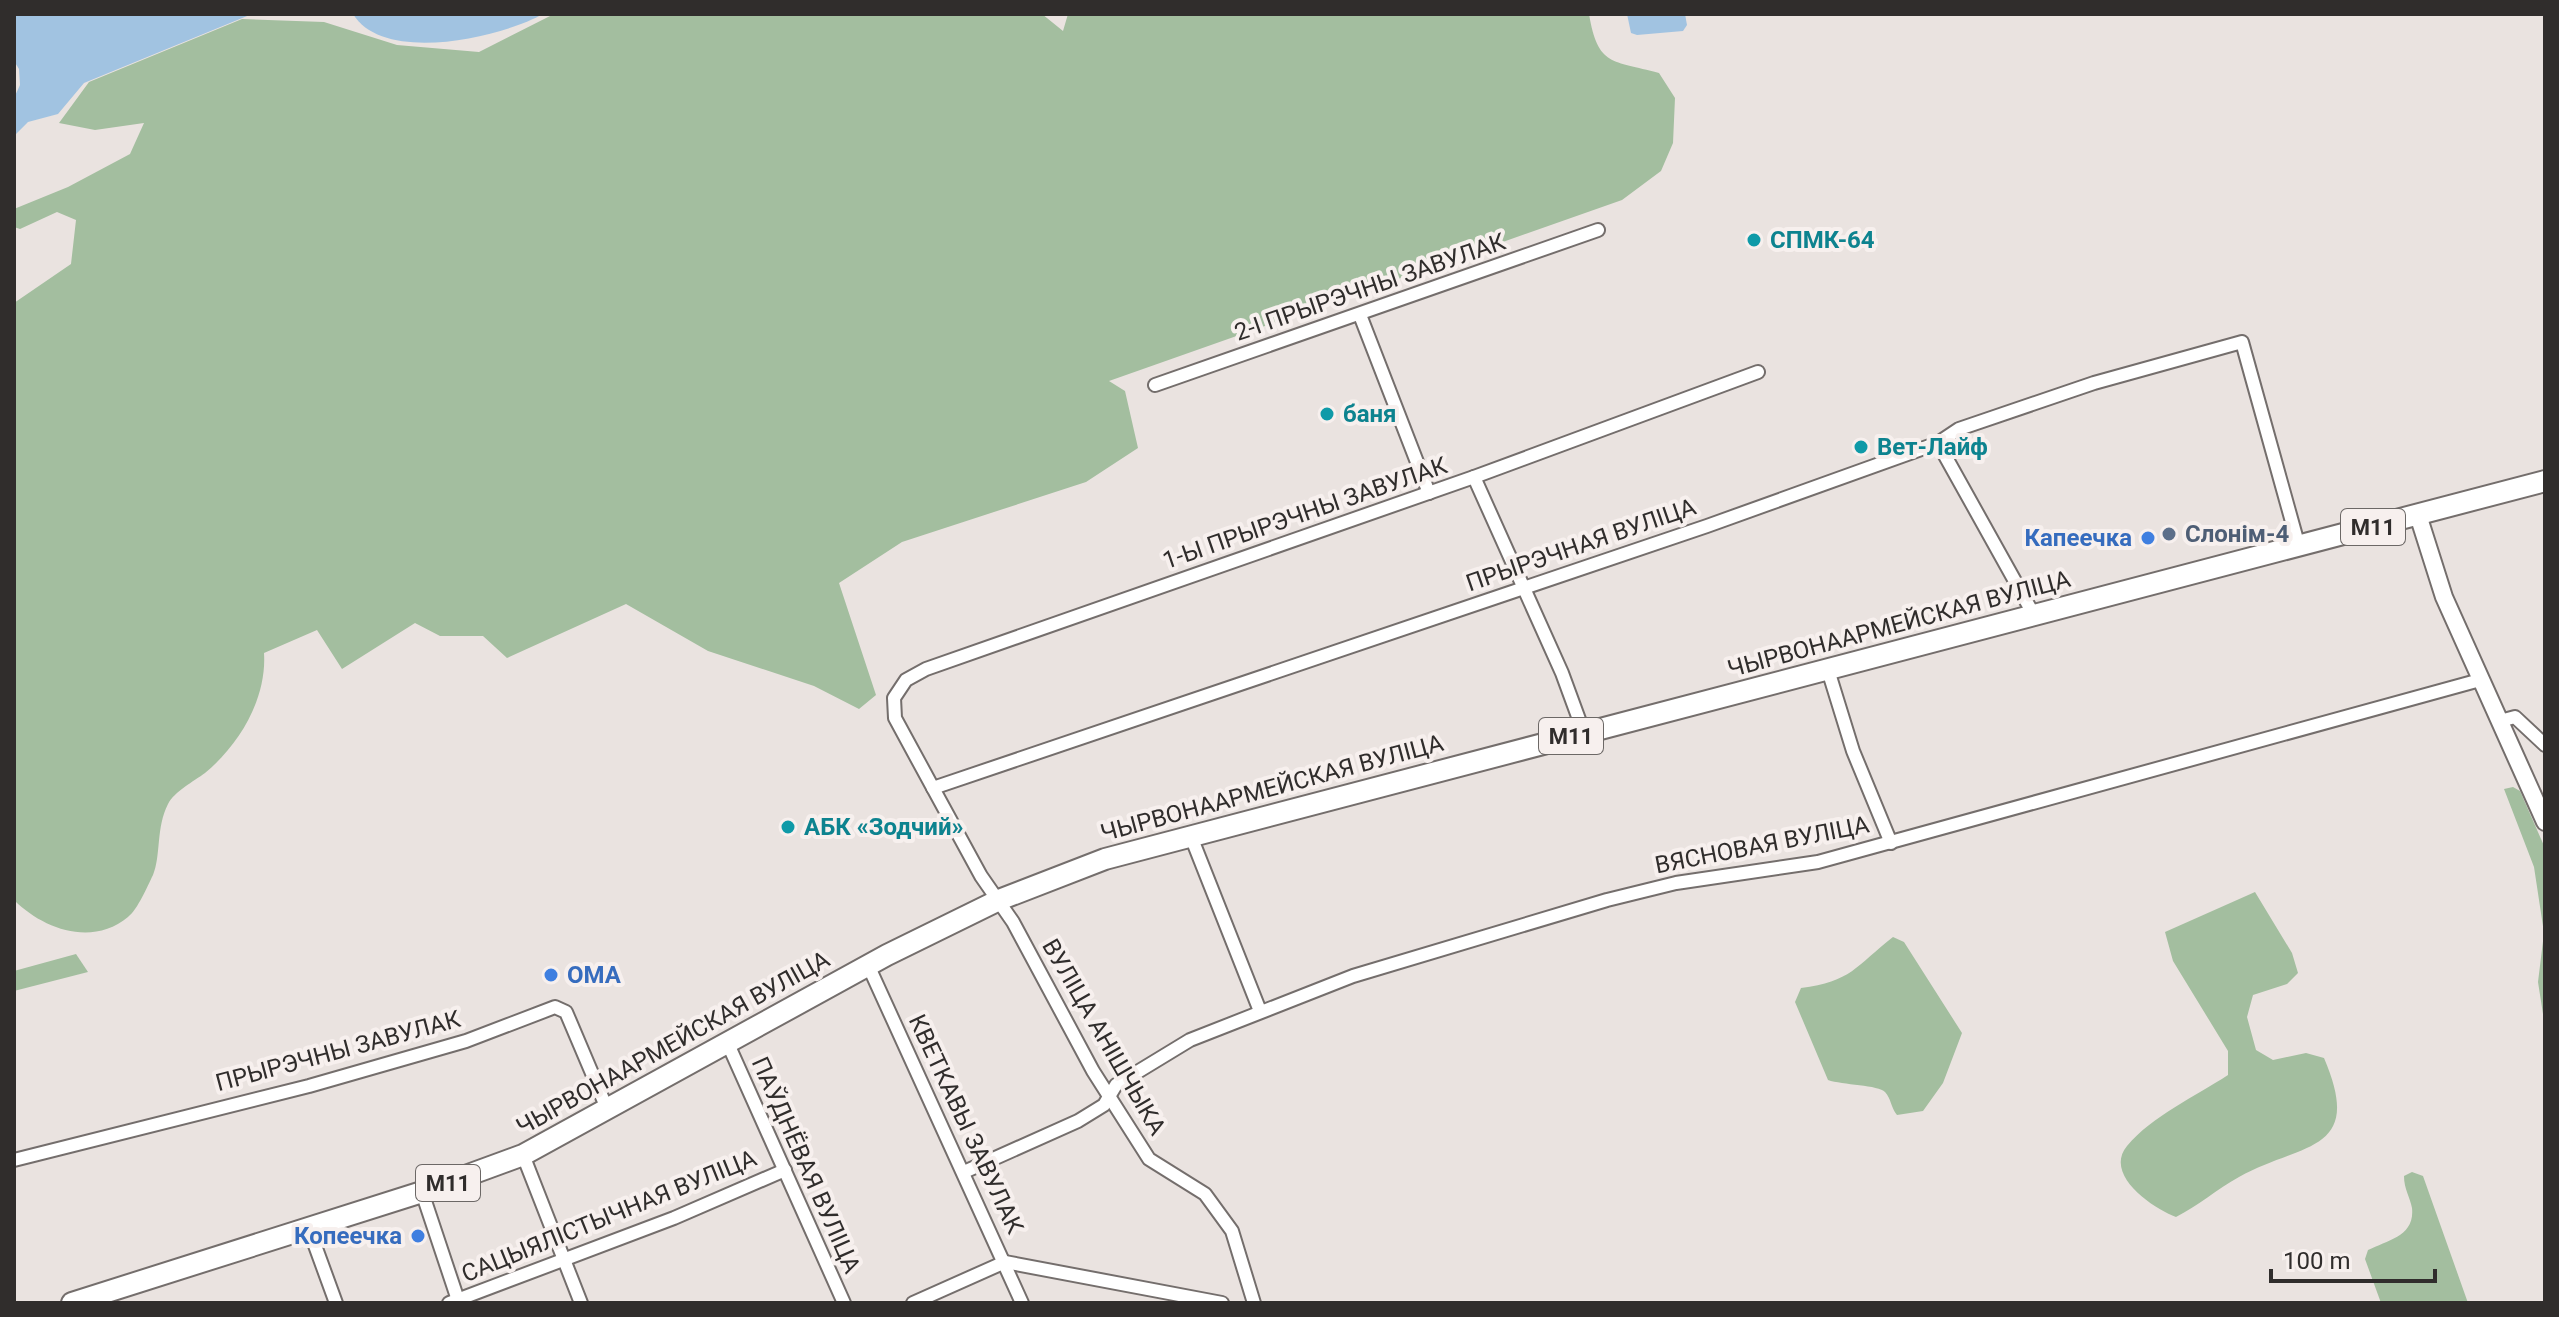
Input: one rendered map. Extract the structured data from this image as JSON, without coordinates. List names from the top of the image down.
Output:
{
  "streets": {
    "highway": ["М11", "ЧЫРВОНААРМЕЙСКАЯ ВУЛІЦА"],
    "street": [
      "2-І ПРЫРЭЧНЫ ЗАВУЛАК",
      "1-Ы ПРЫРЭЧНЫ ЗАВУЛАК",
      "ПРЫРЭЧНАЯ ВУЛІЦА",
      "ВЯСНОВАЯ ВУЛІЦА",
      "ВУЛІЦА АНІШЧЫКА",
      "ПРЫРЭЧНЫ ЗАВУЛАК",
      "КВЕТКАВЫ ЗАВУЛАК",
      "ПАЎДНЁВАЯ ВУЛІЦА",
      "САЦЫЯЛІСТЫЧНАЯ ВУЛІЦА"
    ]
  },
  "crossings": [
    ["1-Ы ПРЫРЭЧНЫ ЗАВУЛАК", "ВУЛІЦА АНІШЧЫКА"],
    ["ПРЫРЭЧНАЯ ВУЛІЦА", "ЧЫРВОНААРМЕЙСКАЯ ВУЛІЦА"],
    ["ПРЫРЭЧНАЯ ВУЛІЦА", "ВУЛІЦА АНІШЧЫКА"],
    ["ЧЫРВОНААРМЕЙСКАЯ ВУЛІЦА", "ВУЛІЦА АНІШЧЫКА"],
    ["ЧЫРВОНААРМЕЙСКАЯ ВУЛІЦА", "ПРЫРЭЧНЫ ЗАВУЛАК"],
    ["ЧЫРВОНААРМЕЙСКАЯ ВУЛІЦА", "КВЕТКАВЫ ЗАВУЛАК"],
    ["ЧЫРВОНААРМЕЙСКАЯ ВУЛІЦА", "ПАЎДНЁВАЯ ВУЛІЦА"],
    ["ВЯСНОВАЯ ВУЛІЦА", "ВУЛІЦА АНІШЧЫКА"],
    ["ВЯСНОВАЯ ВУЛІЦА", "КВЕТКАВЫ ЗАВУЛАК"],
    ["ПАЎДНЁВАЯ ВУЛІЦА", "САЦЫЯЛІСТЫЧНАЯ ВУЛІЦА"]
  ],
  "places": [
    "СПМК-64",
    "баня",
    "Вет-Лайф",
    "Слонім-4",
    "Капеечка",
    "АБК «Зодчий»",
    "ОМА",
    "Копеечка"
  ],
  "scale_bar": "100 m"
}
